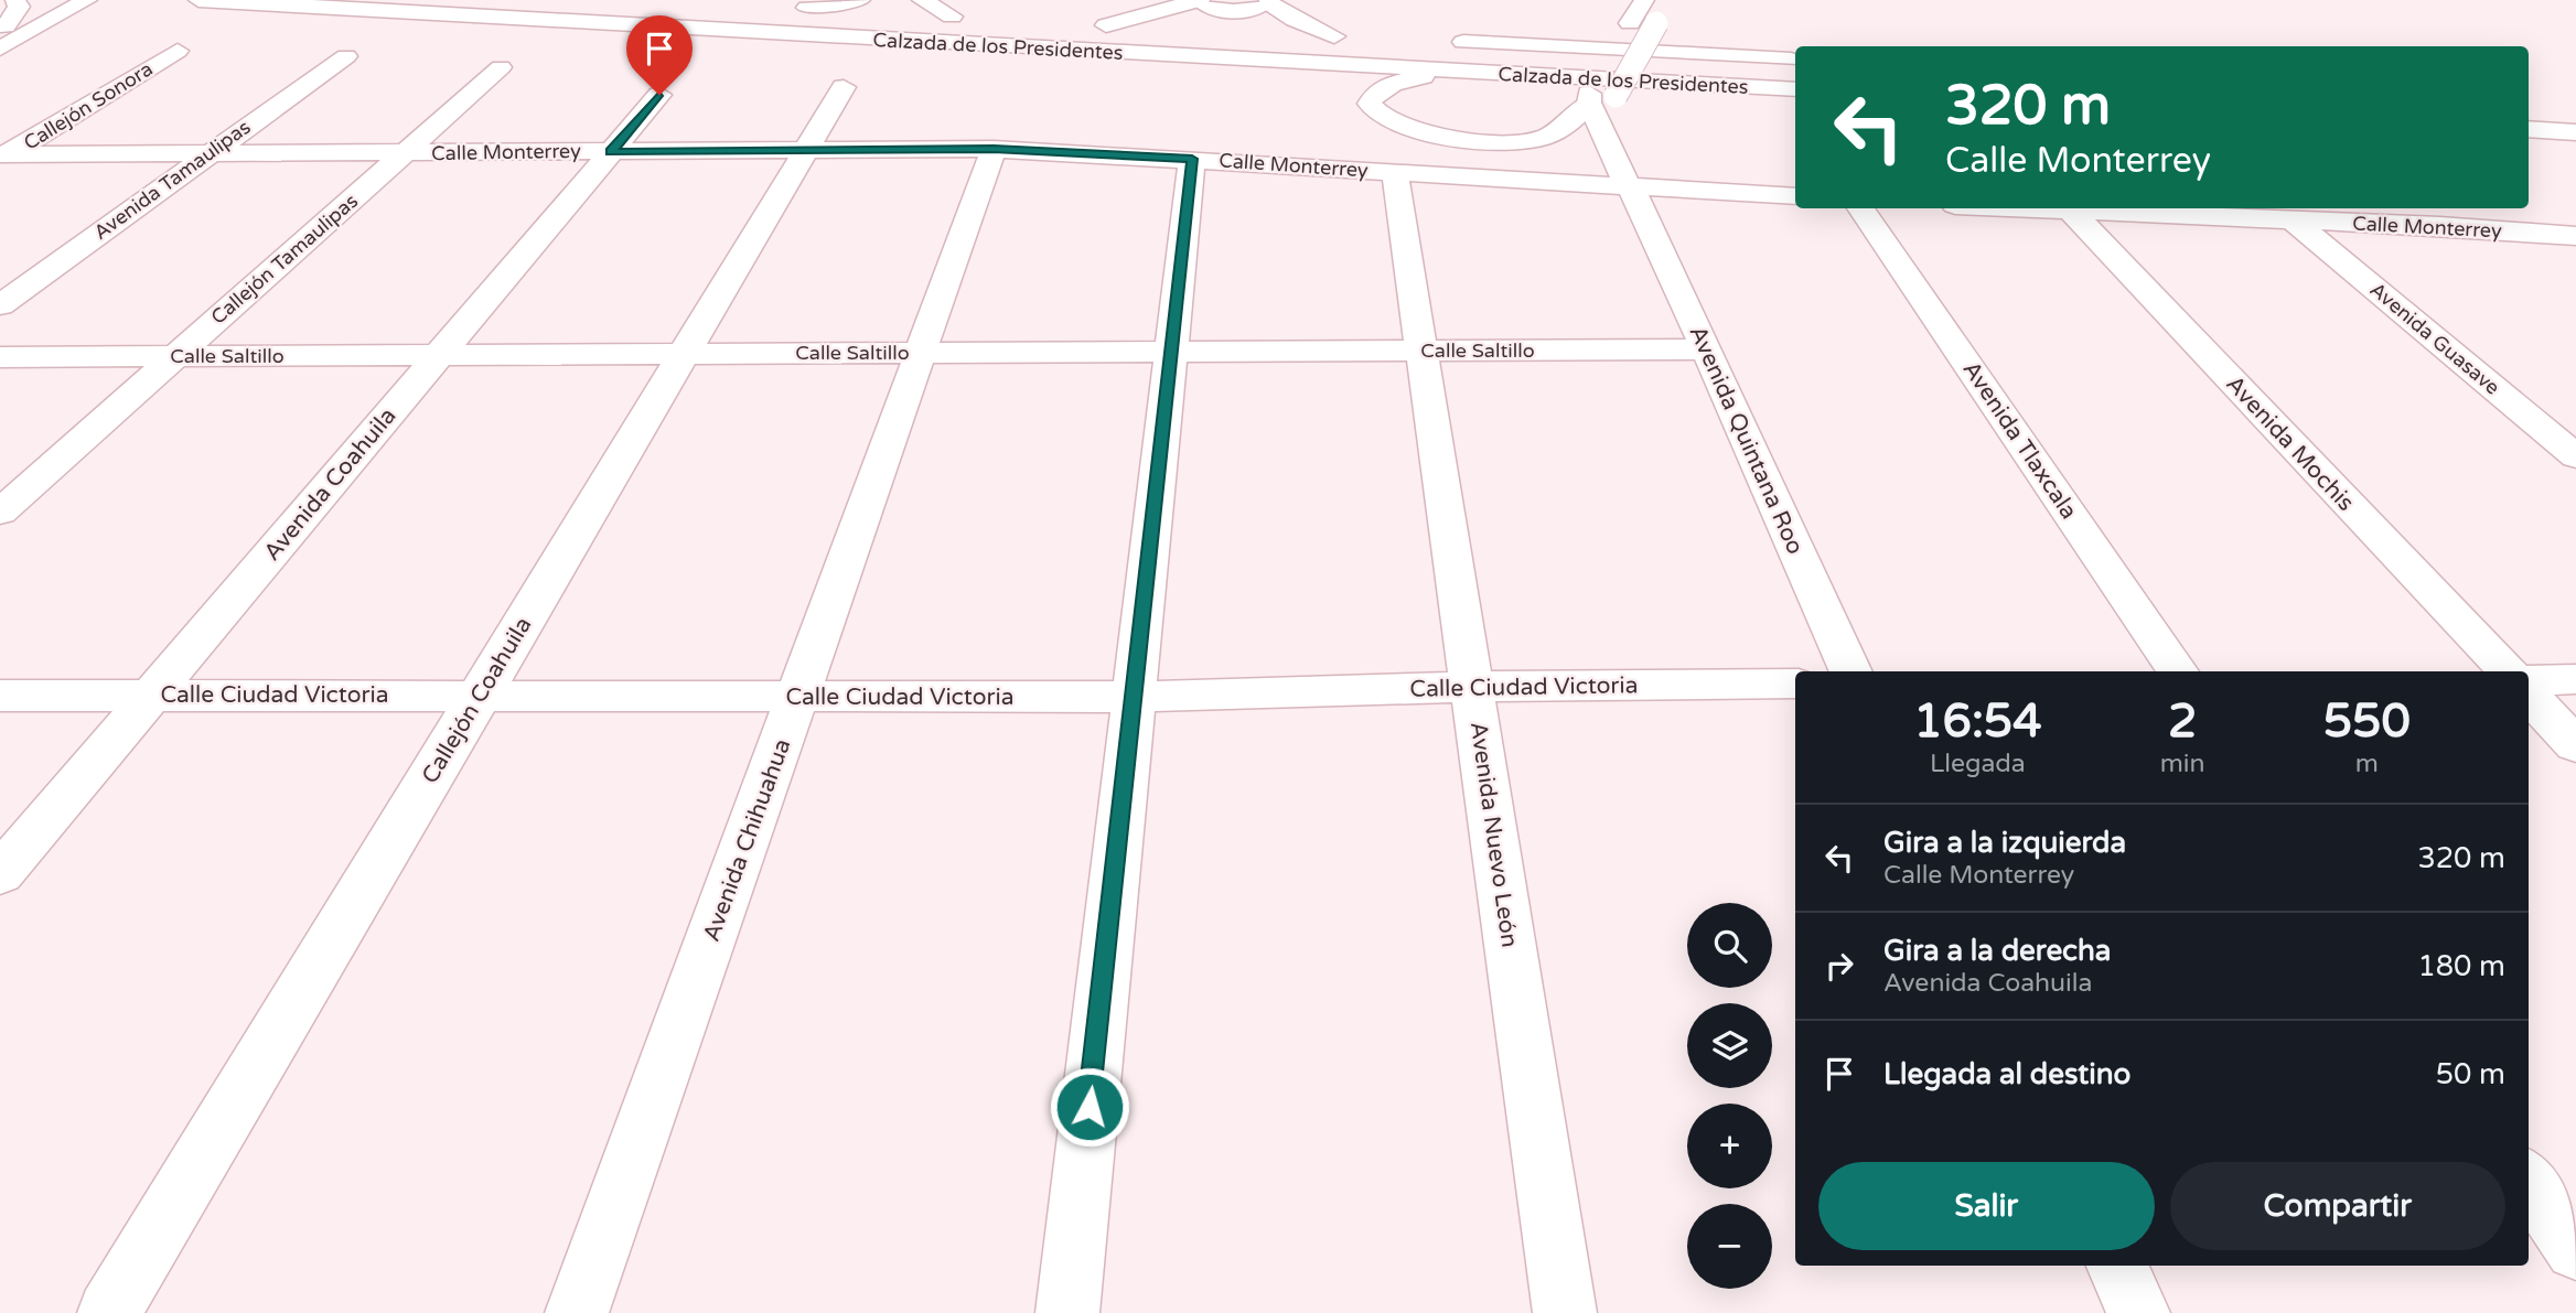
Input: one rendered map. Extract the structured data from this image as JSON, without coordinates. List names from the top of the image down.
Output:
{
  "streets": {
    "main road": [
      "Calzada de los Presidentes",
      "Callejón Sonora",
      "Calle Monterrey",
      "Avenida Tamaulipas",
      "Callejón Tamaulipas",
      "Avenida Guasave",
      "Calle Saltillo",
      "Avenida Quintana Roo",
      "Avenida Tlaxcala",
      "Avenida Mochis",
      "Avenida Coahuila",
      "Calle Ciudad Victoria",
      "Callejón Coahuila",
      "Avenida Nuevo León",
      "Avenida Chihuahua"
    ]
  },
  "crossings": [
    ["Callejón Sonora", "Calle Monterrey"],
    ["Calle Monterrey", "Avenida Tamaulipas"],
    ["Calle Monterrey", "Callejón Tamaulipas"],
    ["Calle Monterrey", "Avenida Guasave"],
    ["Calle Monterrey", "Avenida Quintana Roo"],
    ["Calle Monterrey", "Avenida Mochis"],
    ["Calle Monterrey", "Avenida Coahuila"],
    ["Calle Monterrey", "Callejón Coahuila"],
    ["Calle Monterrey", "Avenida Nuevo León"],
    ["Calle Monterrey", "Avenida Chihuahua"],
    ["Callejón Tamaulipas", "Calle Saltillo"],
    ["Calle Saltillo", "Avenida Quintana Roo"],
    ["Calle Saltillo", "Avenida Coahuila"],
    ["Calle Saltillo", "Callejón Coahuila"],
    ["Calle Saltillo", "Avenida Nuevo León"],
    ["Calle Saltillo", "Avenida Chihuahua"],
    ["Avenida Coahuila", "Calle Ciudad Victoria"],
    ["Calle Ciudad Victoria", "Callejón Coahuila"],
    ["Calle Ciudad Victoria", "Avenida Nuevo León"],
    ["Calle Ciudad Victoria", "Avenida Chihuahua"]
  ],
  "page": {
    "turn": ["320 m", "Calle Monterrey"],
    "eta": [
      "16:54",
      "Llegada",
      "2",
      "min",
      "550",
      "m"
    ],
    "list": [
      {
        "name": "Gira a la izquierda",
        "note": "Calle Monterrey",
        "value": "320 m"
      },
      {
        "name": "Gira a la derecha",
        "note": "Avenida Coahuila",
        "value": "180 m"
      },
      {
        "name": "Llegada al destino",
        "value": "50 m"
      }
    ],
    "map_buttons": ["+", "−"],
    "buttons": ["Salir", "Compartir"]
  }
}
